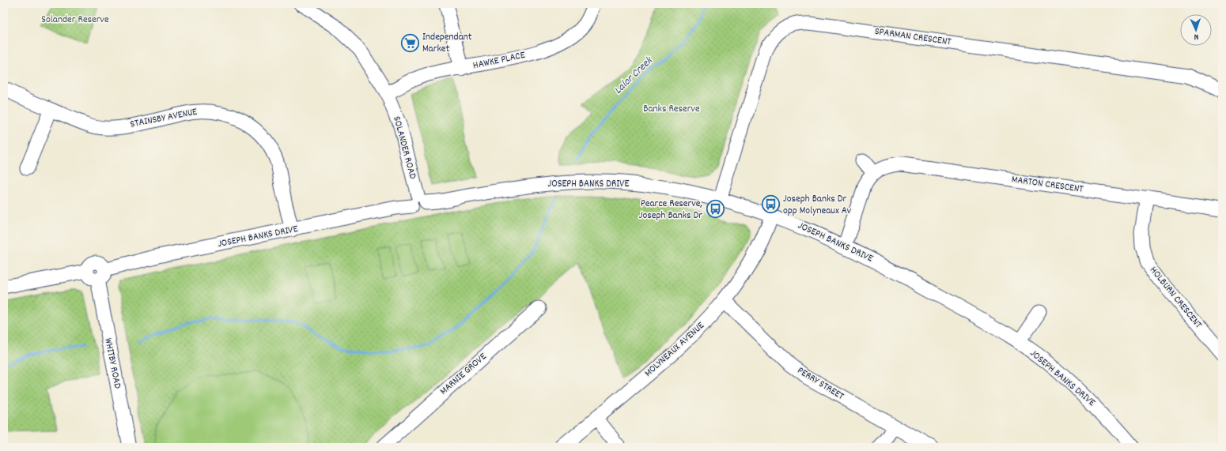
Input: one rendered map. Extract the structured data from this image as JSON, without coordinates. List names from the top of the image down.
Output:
{
  "streets": {
    "street": [
      "SPARMAN CRESCENT",
      "HAWKE PLACE",
      "STAINSBY AVENUE",
      "SOLANDER ROAD",
      "JOSEPH BANKS DRIVE",
      "MARTON CRESCENT",
      "HOLBURN CRESCENT",
      "MOLYNEAUX AVENUE",
      "WHITBY ROAD",
      "MARNIE GROVE",
      "PERRY STREET"
    ]
  },
  "crossings": [
    ["SPARMAN CRESCENT", "JOSEPH BANKS DRIVE"],
    ["HAWKE PLACE", "SOLANDER ROAD"],
    ["STAINSBY AVENUE", "JOSEPH BANKS DRIVE"],
    ["SOLANDER ROAD", "JOSEPH BANKS DRIVE"],
    ["JOSEPH BANKS DRIVE", "MOLYNEAUX AVENUE"],
    ["JOSEPH BANKS DRIVE", "WHITBY ROAD"],
    ["MARTON CRESCENT", "HOLBURN CRESCENT"],
    ["MOLYNEAUX AVENUE", "PERRY STREET"]
  ],
  "water": ["Lalor Creek"],
  "parks": ["Solander Reserve", "Banks Reserve"],
  "places": {
    "supermarket": ["Independant Market"],
    "bus stop": ["Joseph Banks Dr opp Molyneaux Av", "Pearce Reserve, Joseph Banks Dr"]
  },
  "north": "bottom"
}
